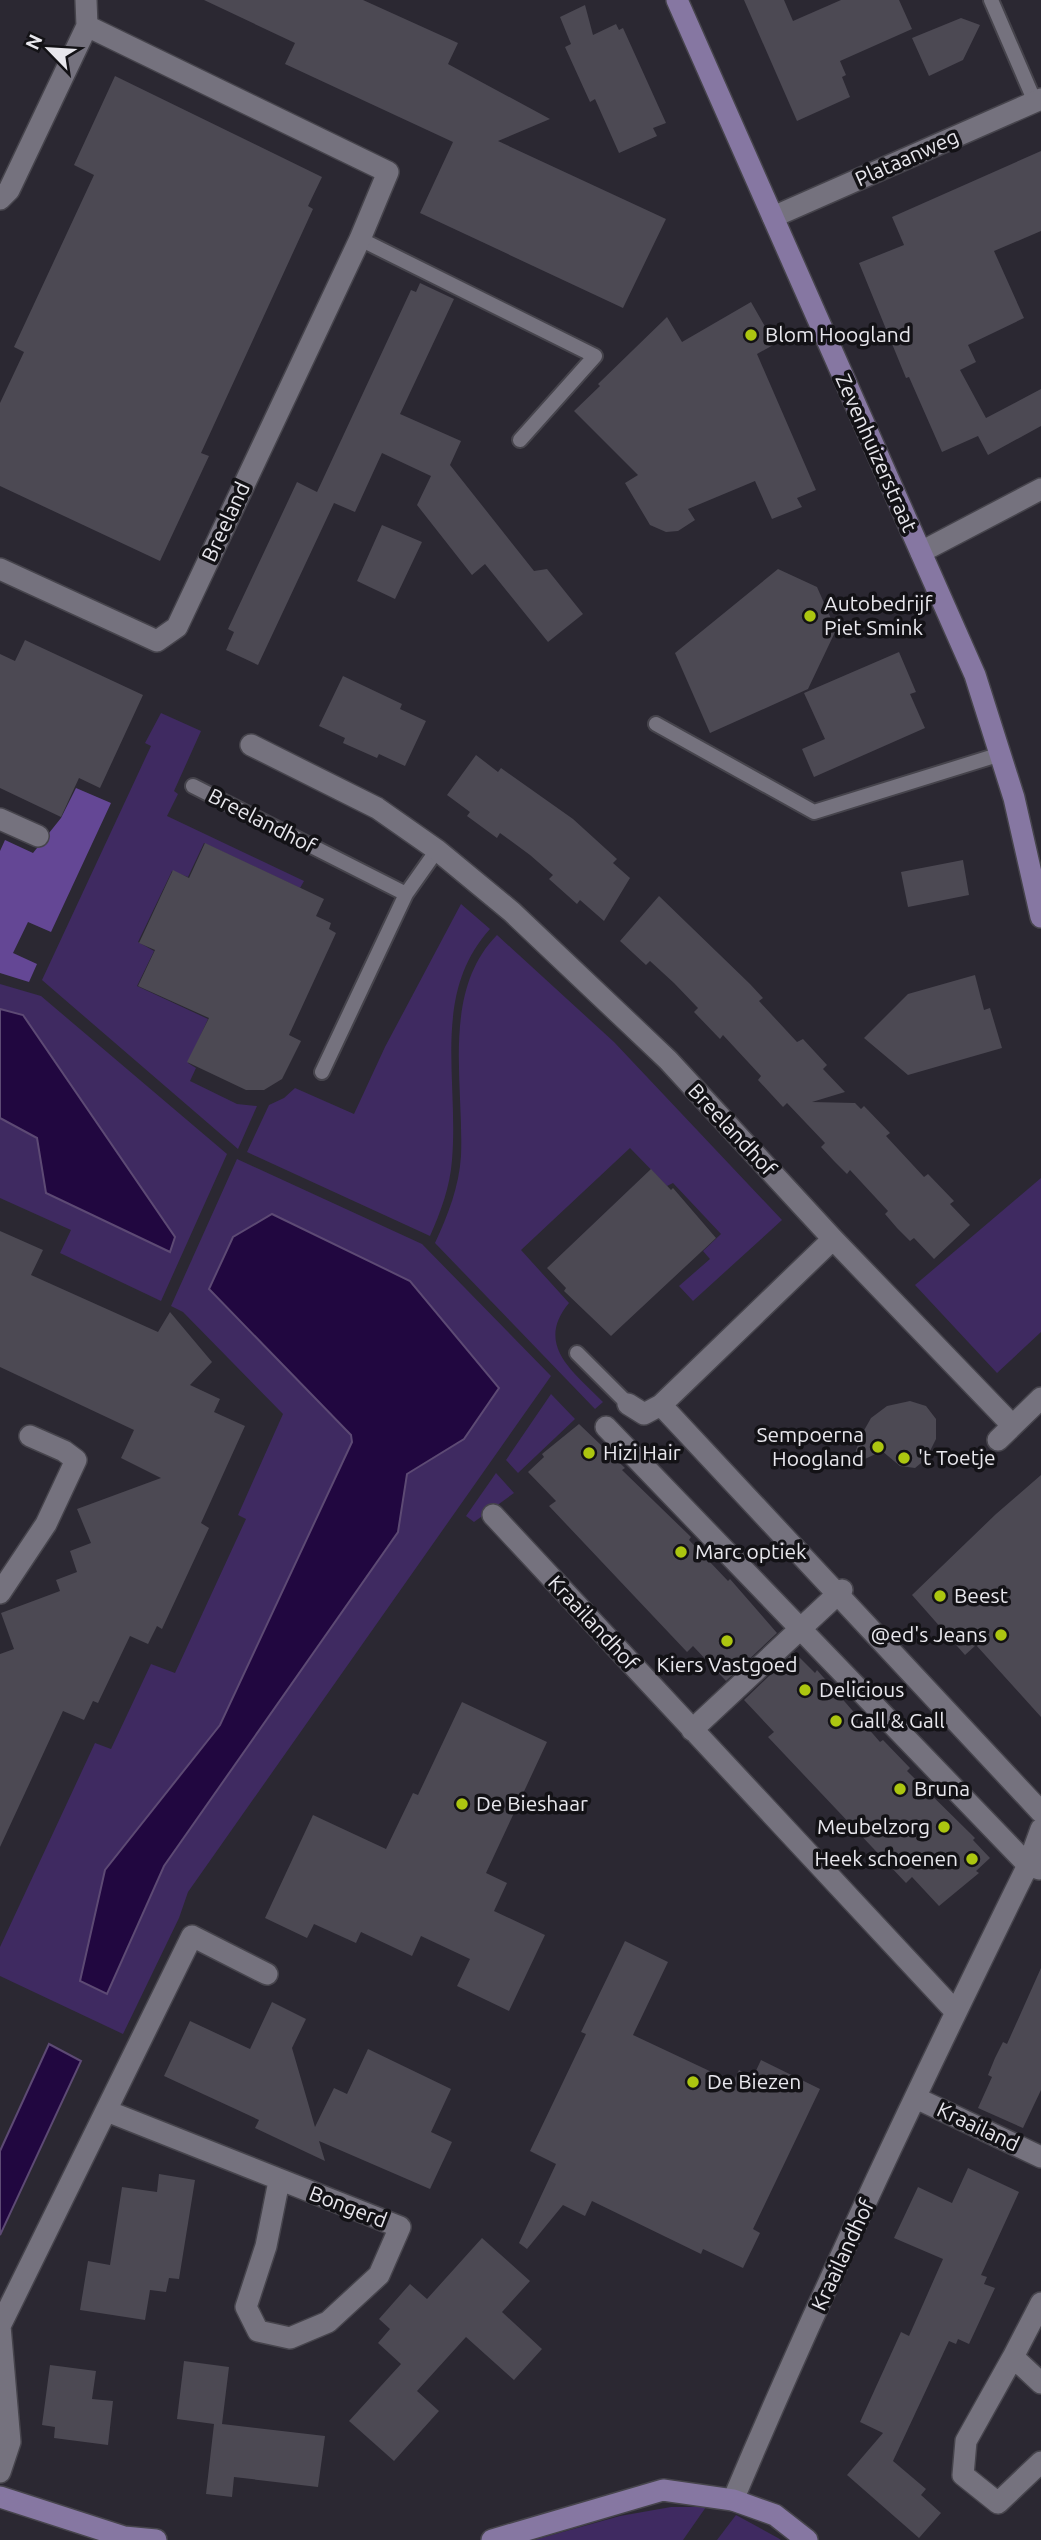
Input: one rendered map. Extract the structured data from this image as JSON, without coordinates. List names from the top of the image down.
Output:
{
  "streets": {
    "street": [
      "Plataanweg",
      "Zevenhuizerstraat",
      "Breeland",
      "Breelandhof",
      "Kraailandhof",
      "Kraailand",
      "Bongerd"
    ]
  },
  "crossings": [
    ["Plataanweg", "Zevenhuizerstraat"],
    ["Kraailandhof", "Kraailand"]
  ],
  "places": [
    "Blom Hoogland",
    "Autobedrijf Piet Smink",
    "Sempoerna Hoogland",
    "Hizi Hair",
    "'t Toetje",
    "Marc optiek",
    "Beest",
    "@ed's Jeans",
    "Kiers Vastgoed",
    "Delicious",
    "Gall & Gall",
    "Bruna",
    "De Bieshaar",
    "Meubelzorg",
    "Heek schoenen",
    "De Biezen"
  ],
  "north": "top left"
}
